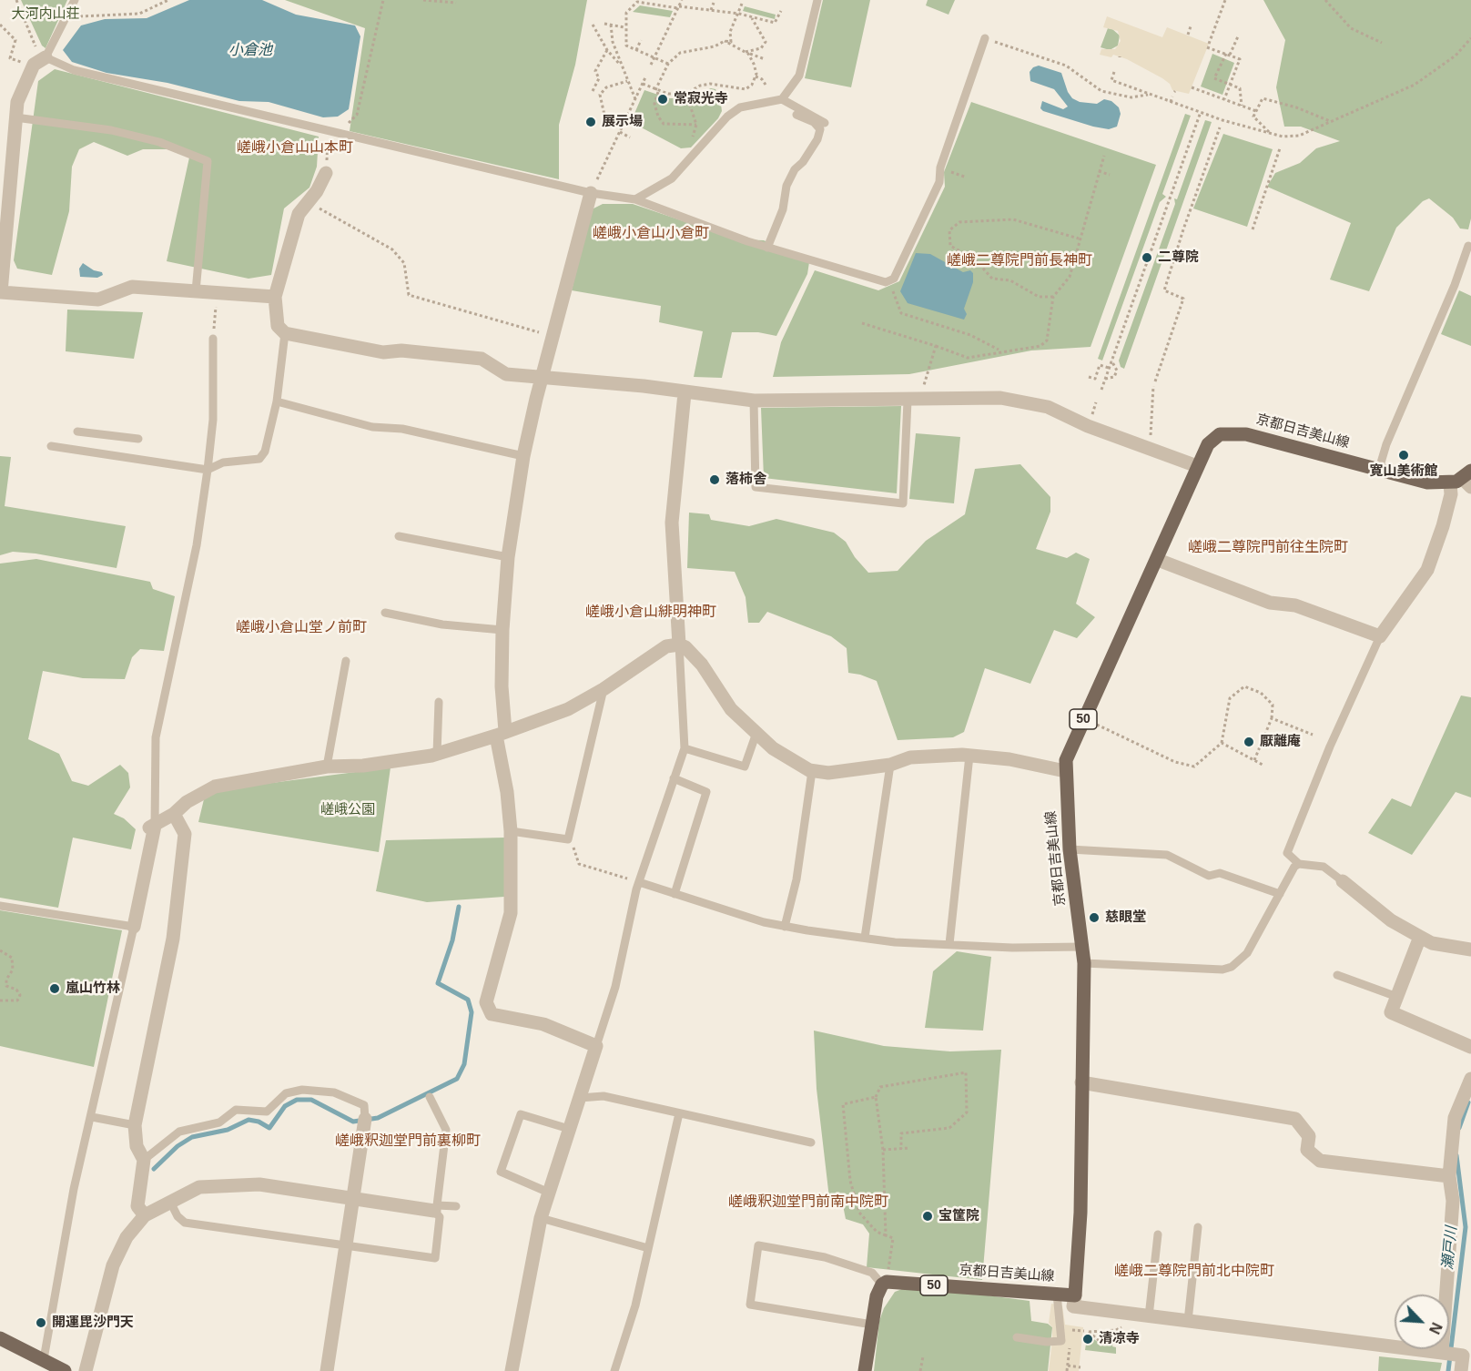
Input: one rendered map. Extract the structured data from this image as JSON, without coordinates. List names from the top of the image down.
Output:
{
  "streets": {
    "main road": ["京都日吉美山線", "50"]
  },
  "districts": [
    "嵯峨小倉山山本町",
    "嵯峨小倉山小倉町",
    "嵯峨二尊院門前長神町",
    "嵯峨二尊院門前往生院町",
    "嵯峨小倉山緋明神町",
    "嵯峨小倉山堂ノ前町",
    "嵯峨釈迦堂門前裏柳町",
    "嵯峨釈迦堂門前南中院町",
    "嵯峨二尊院門前北中院町"
  ],
  "water": ["小倉池", "瀬戸川"],
  "parks": ["大河内山荘", "嵯峨公園"],
  "places": [
    "常寂光寺",
    "展示場",
    "二尊院",
    "寛山美術館",
    "落柿舎",
    "厭離庵",
    "慈眼堂",
    "嵐山竹林",
    "宝筐院",
    "開運毘沙門天",
    "清凉寺"
  ],
  "north": "bottom right"
}
